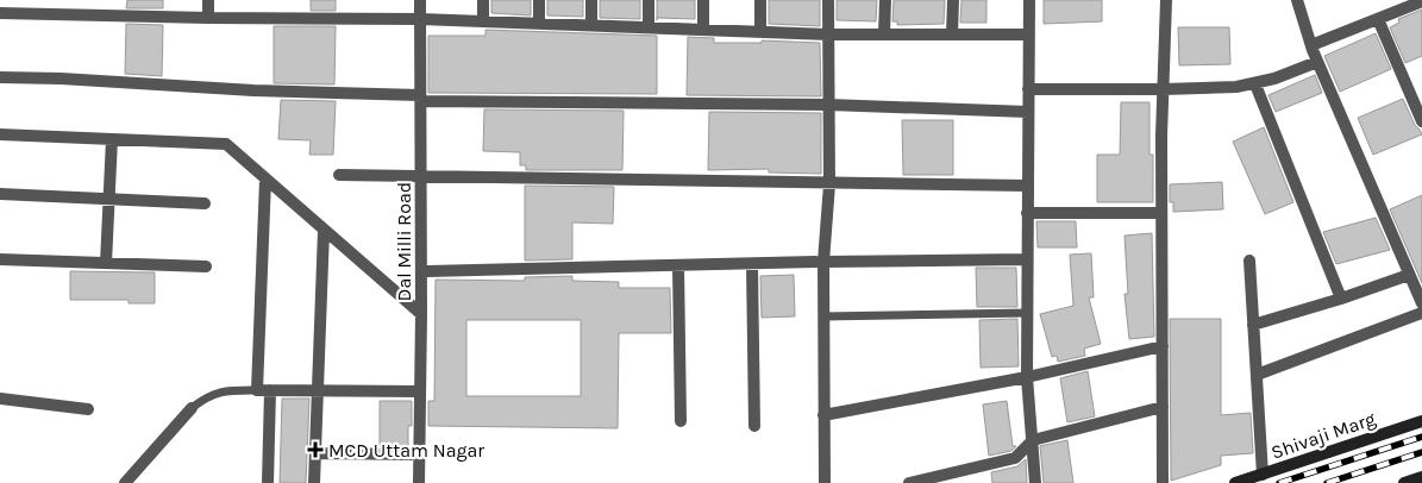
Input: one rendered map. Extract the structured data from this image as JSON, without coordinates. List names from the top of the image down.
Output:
{
  "streets": {
    "main road": ["Shivaji Marg"],
    "street": ["Dal Milli Road"]
  },
  "places": {
    "health": ["MCD Uttam Nagar"]
  }
}
